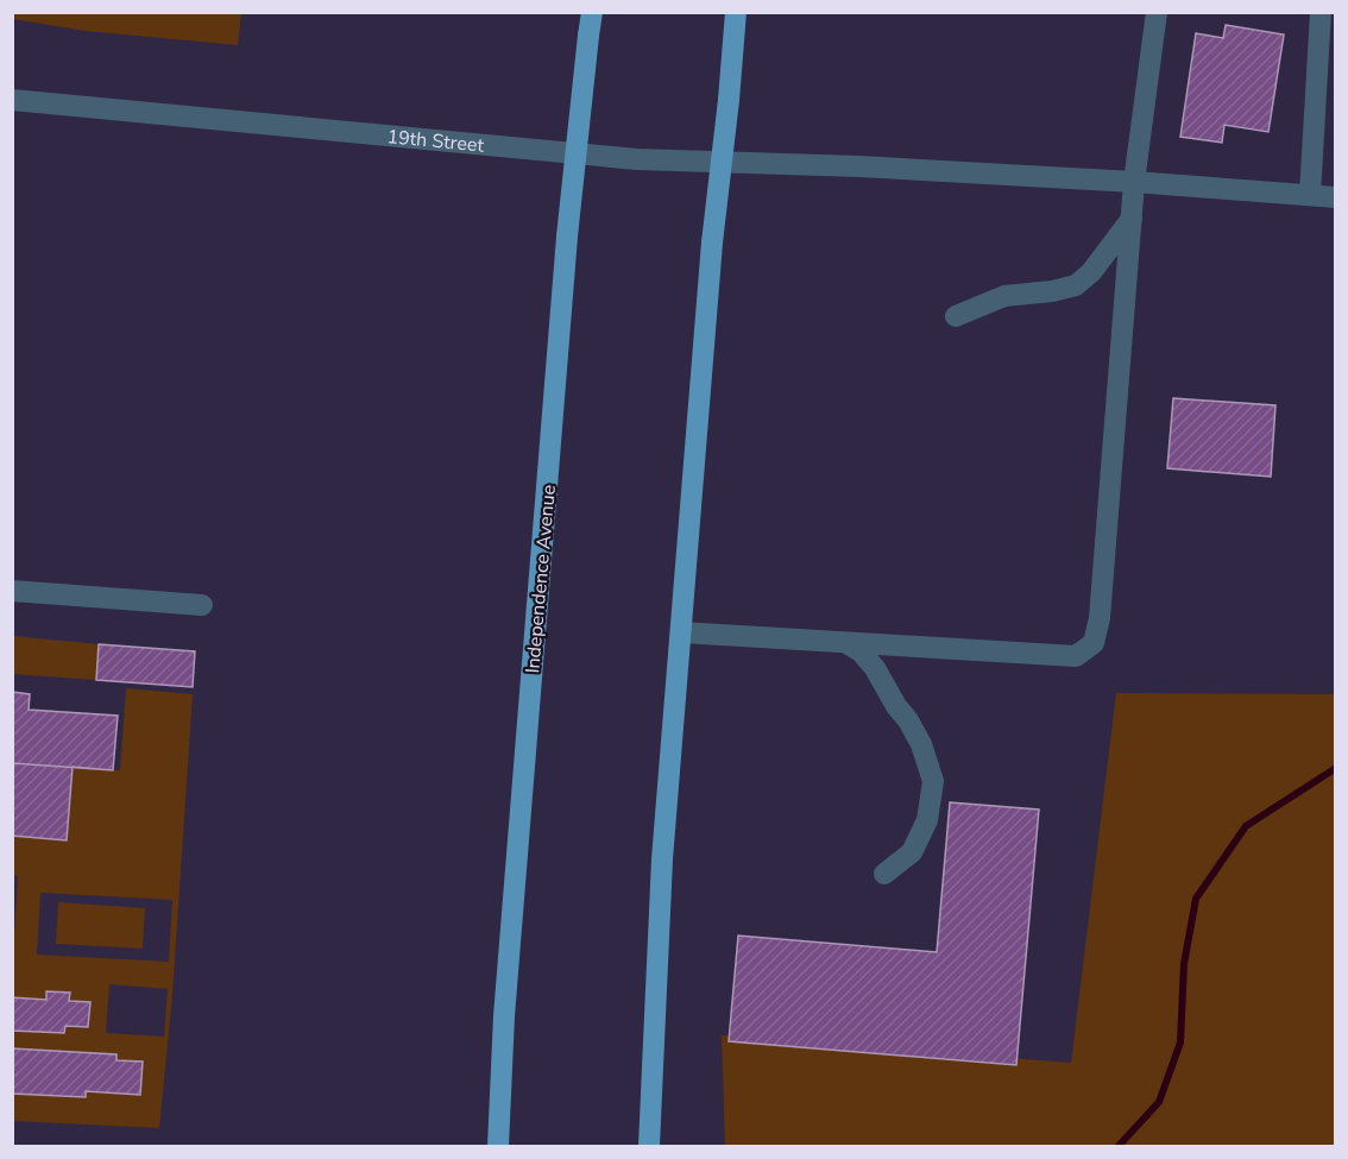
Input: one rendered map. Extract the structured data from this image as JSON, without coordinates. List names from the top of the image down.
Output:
{
  "streets": {
    "main road": ["Independence Avenue"],
    "street": ["19th Street"]
  }
}
